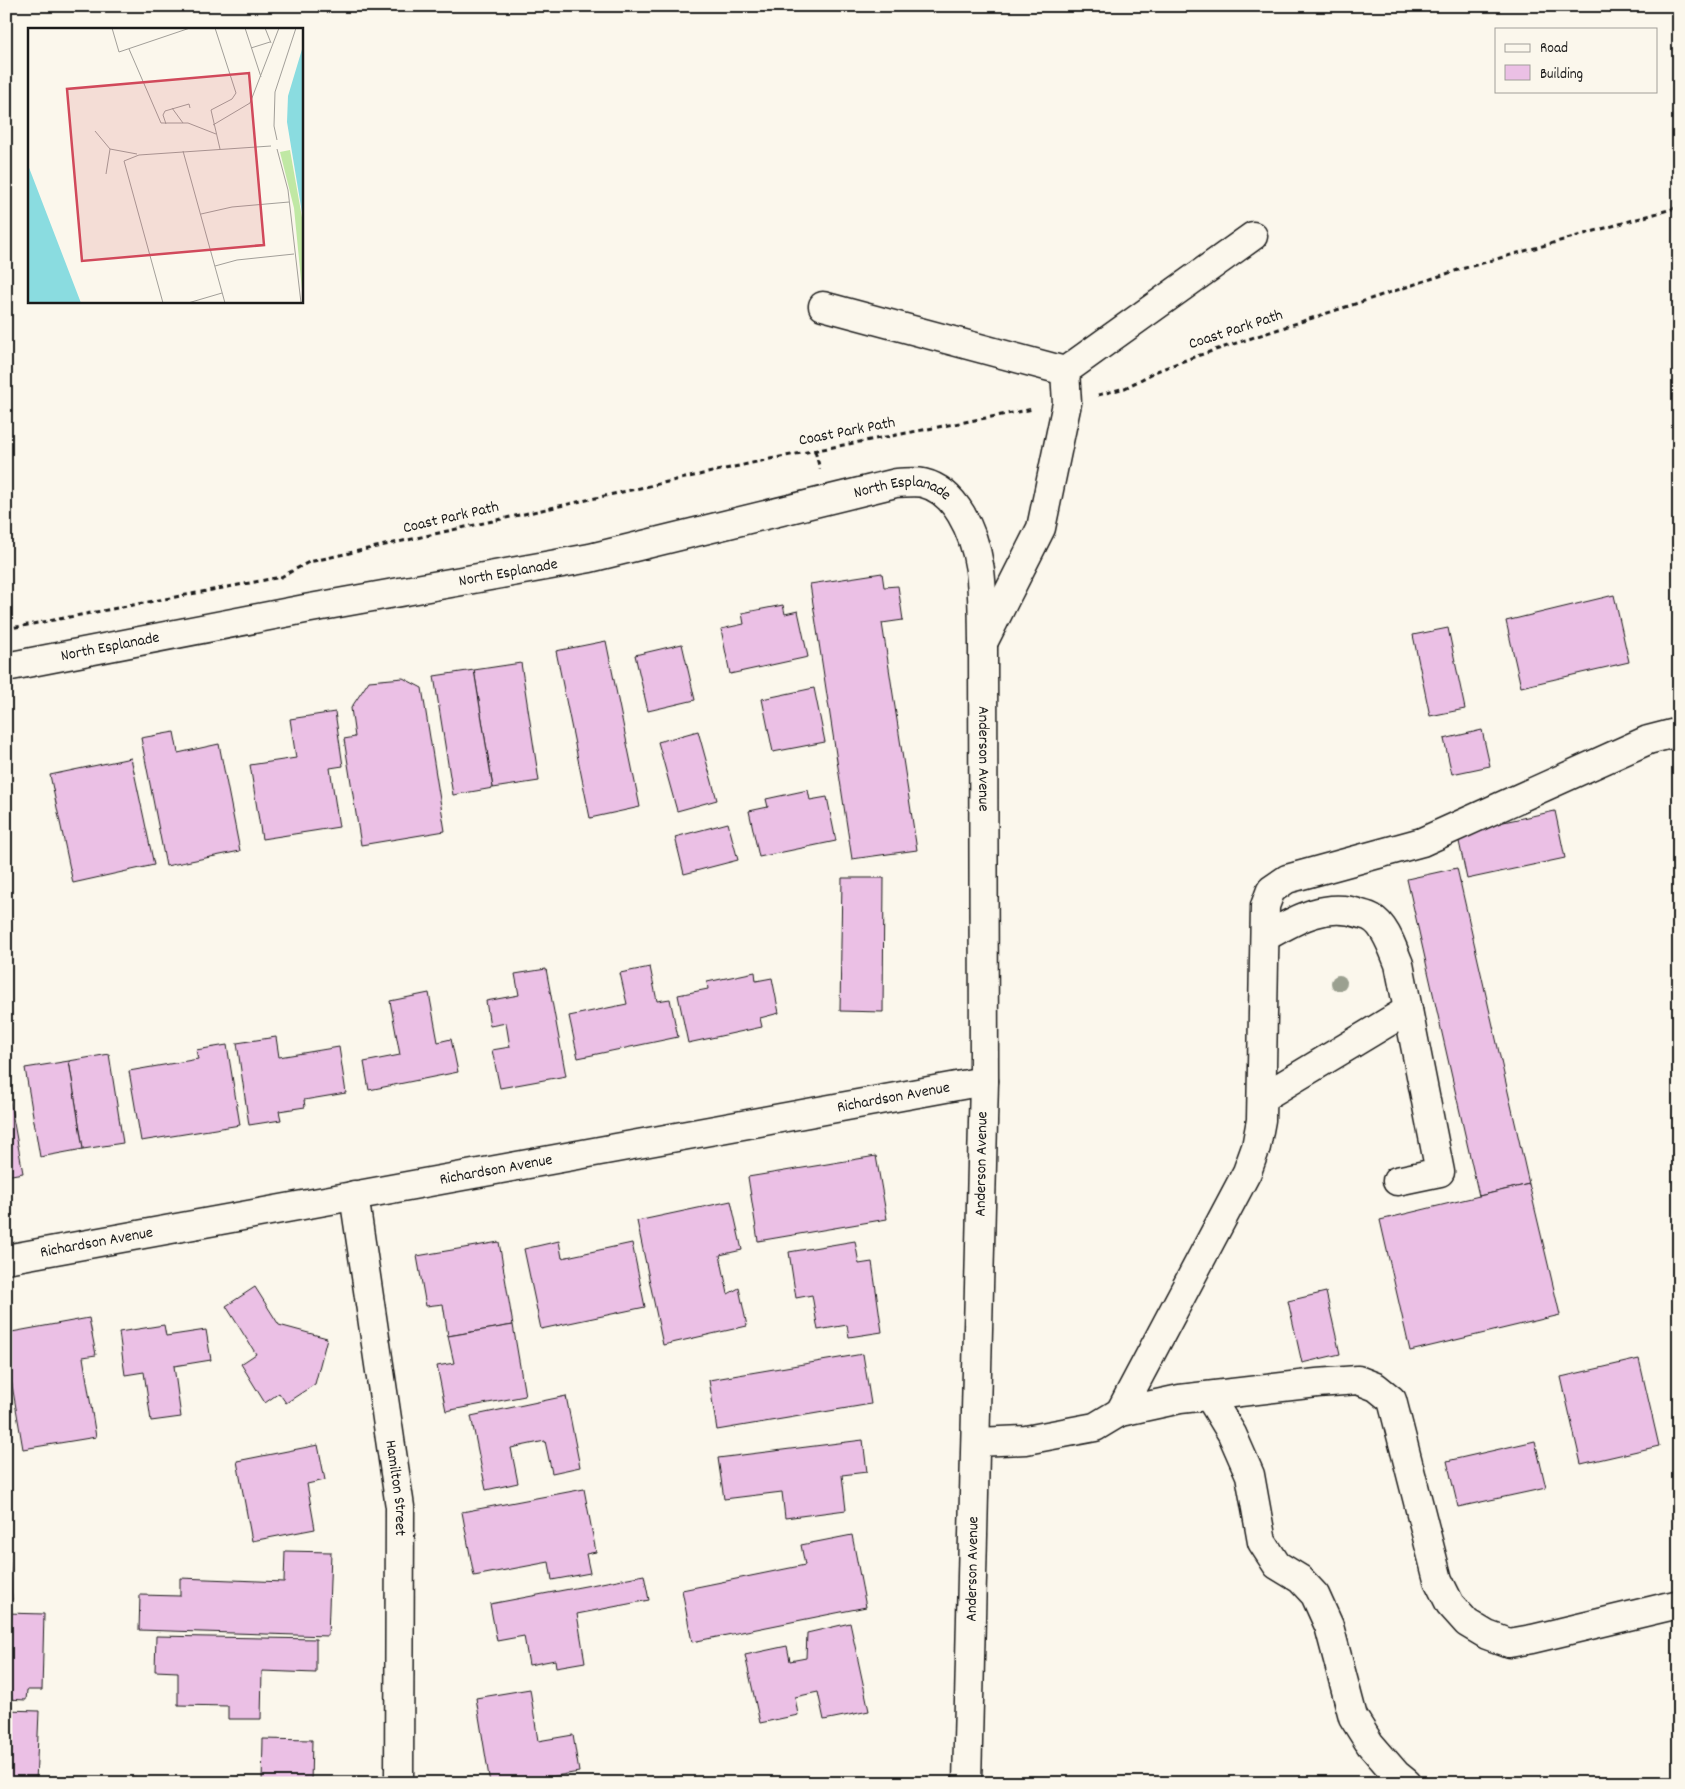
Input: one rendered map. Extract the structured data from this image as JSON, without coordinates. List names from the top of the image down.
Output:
{
  "streets": {
    "street": [
      "North Esplanade",
      "Anderson Avenue",
      "Richardson Avenue",
      "Hamilton Street"
    ],
    "path": ["Coast Park Path"]
  },
  "crossings": [
    ["North Esplanade", "Anderson Avenue"],
    ["Anderson Avenue", "Richardson Avenue"],
    ["Richardson Avenue", "Hamilton Street"]
  ],
  "legend": ["Road", "Building"]
}
